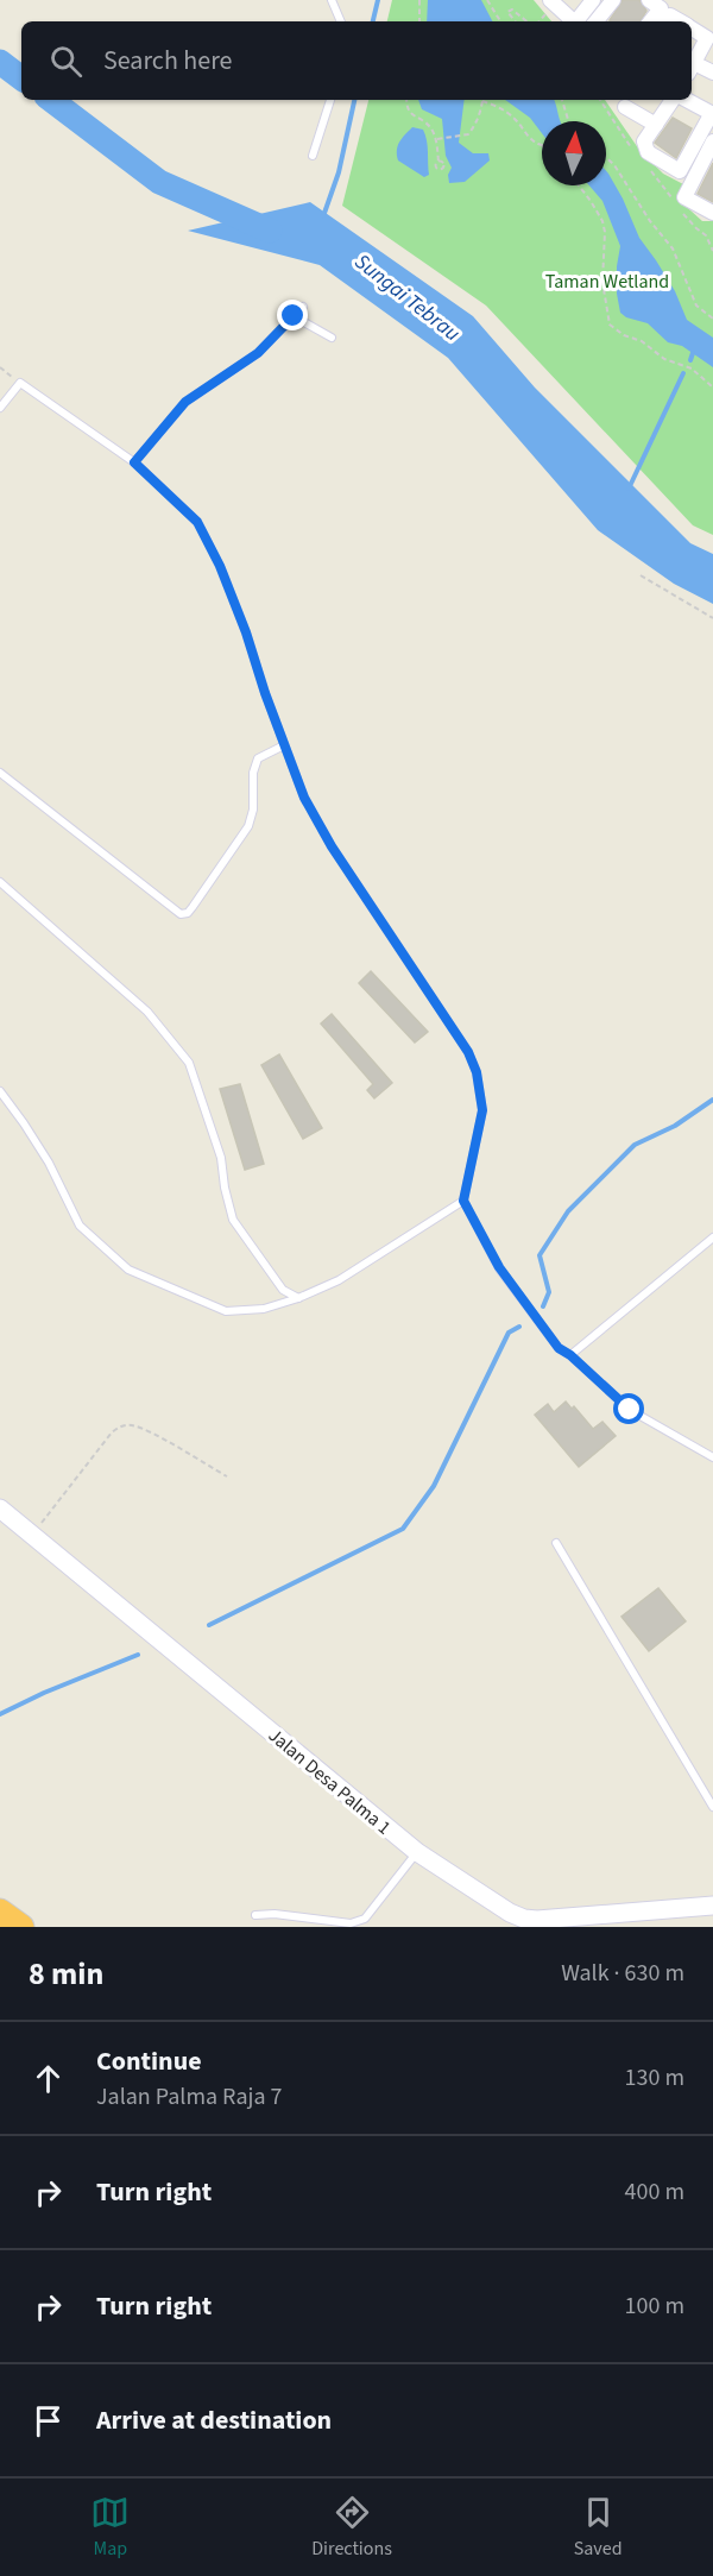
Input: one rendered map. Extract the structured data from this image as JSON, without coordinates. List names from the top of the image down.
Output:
{
  "streets": {
    "street": ["Jalan Desa Palma 1"]
  },
  "water": ["Sungai Tebrau"],
  "parks": ["Taman Wetland"],
  "north": "top",
  "page": {
    "search": "Search here",
    "heading": ["8 min", "Walk · 630 m"],
    "list": [
      ["Continue", "Jalan Palma Raja 7", "130 m"],
      ["Turn right", "400 m"],
      ["Turn right", "100 m"],
      "Arrive at destination"
    ],
    "nav": ["Map", "Directions", "Saved"]
  }
}
